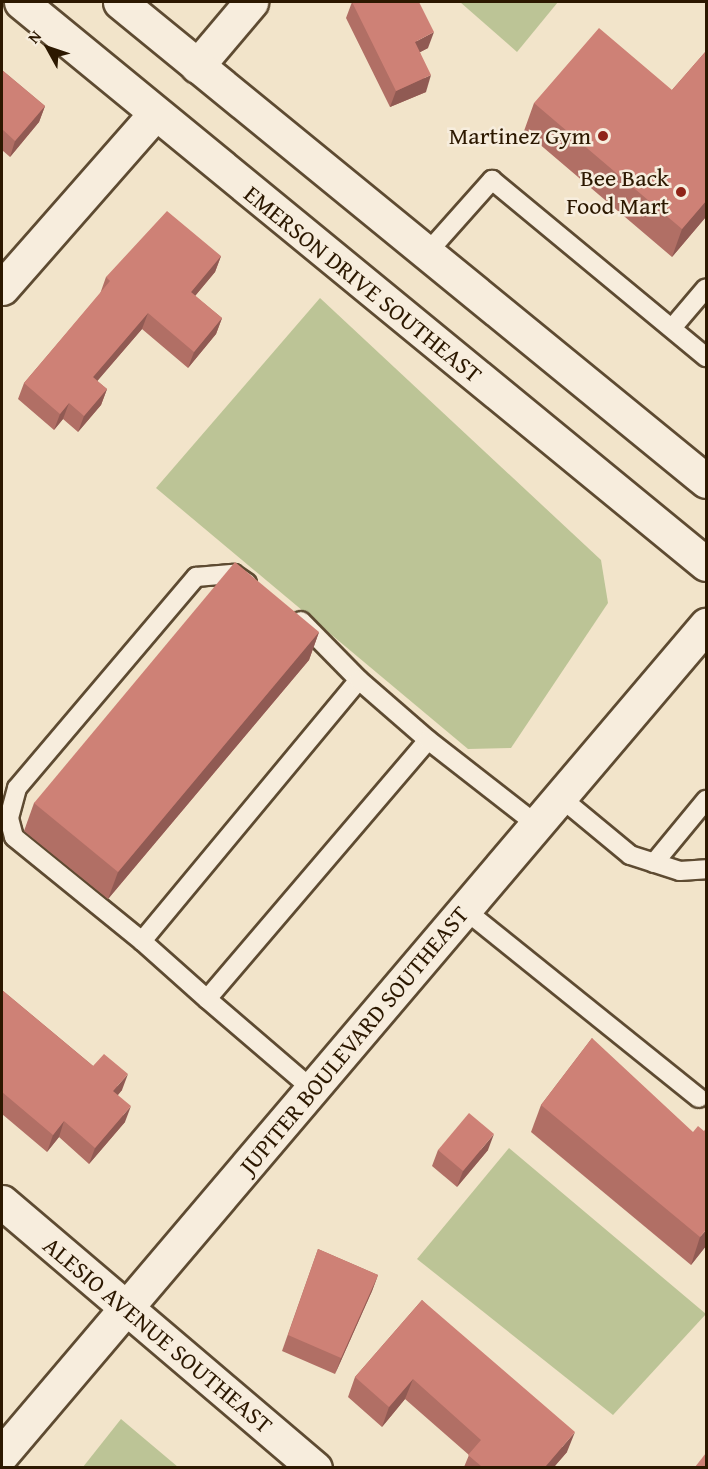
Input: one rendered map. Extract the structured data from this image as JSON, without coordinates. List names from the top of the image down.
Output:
{
  "streets": {
    "street": ["EMERSON DRIVE SOUTHEAST", "JUPITER BOULEVARD SOUTHEAST", "ALESIO AVENUE SOUTHEAST"]
  },
  "crossings": [
    ["JUPITER BOULEVARD SOUTHEAST", "ALESIO AVENUE SOUTHEAST"]
  ],
  "places": ["Martinez Gym", "Bee Back Food Mart"],
  "north": "top left"
}
